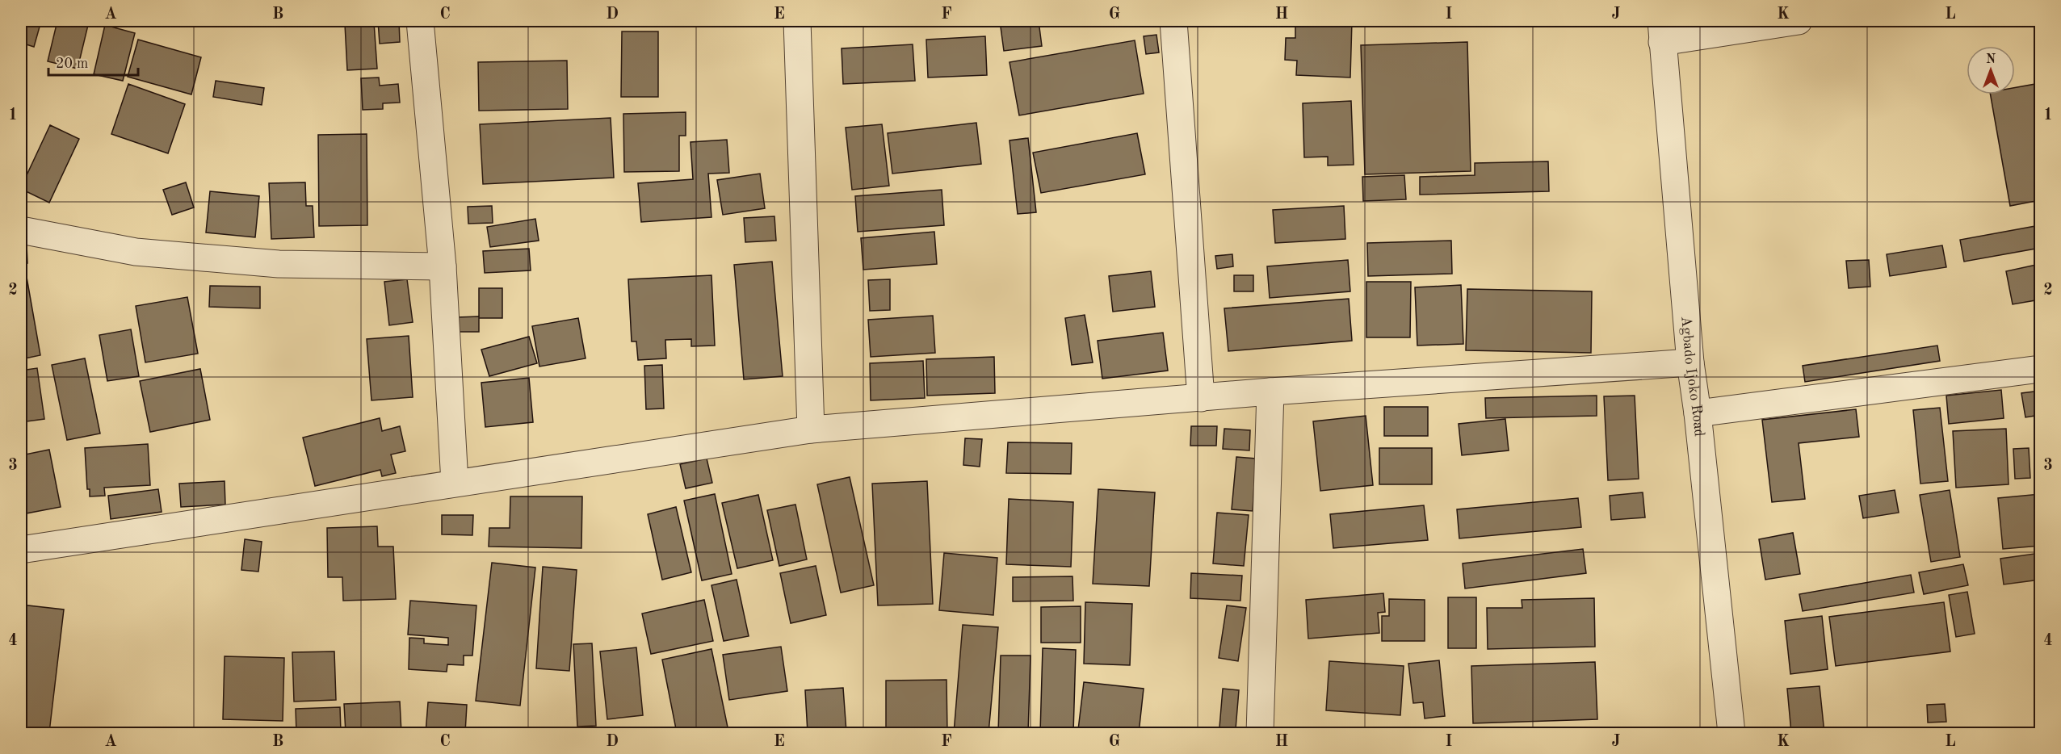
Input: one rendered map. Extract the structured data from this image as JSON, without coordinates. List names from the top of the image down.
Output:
{
  "streets": {
    "street": ["Agbado Ijoko Road"]
  },
  "scale_bar": "20 m",
  "north": "top",
  "grid": {
    "columns": [
      "A",
      "B",
      "C",
      "D",
      "E",
      "F",
      "G",
      "H",
      "I",
      "J",
      "K",
      "L"
    ],
    "rows": [
      "1",
      "2",
      "3",
      "4"
    ]
  }
}
